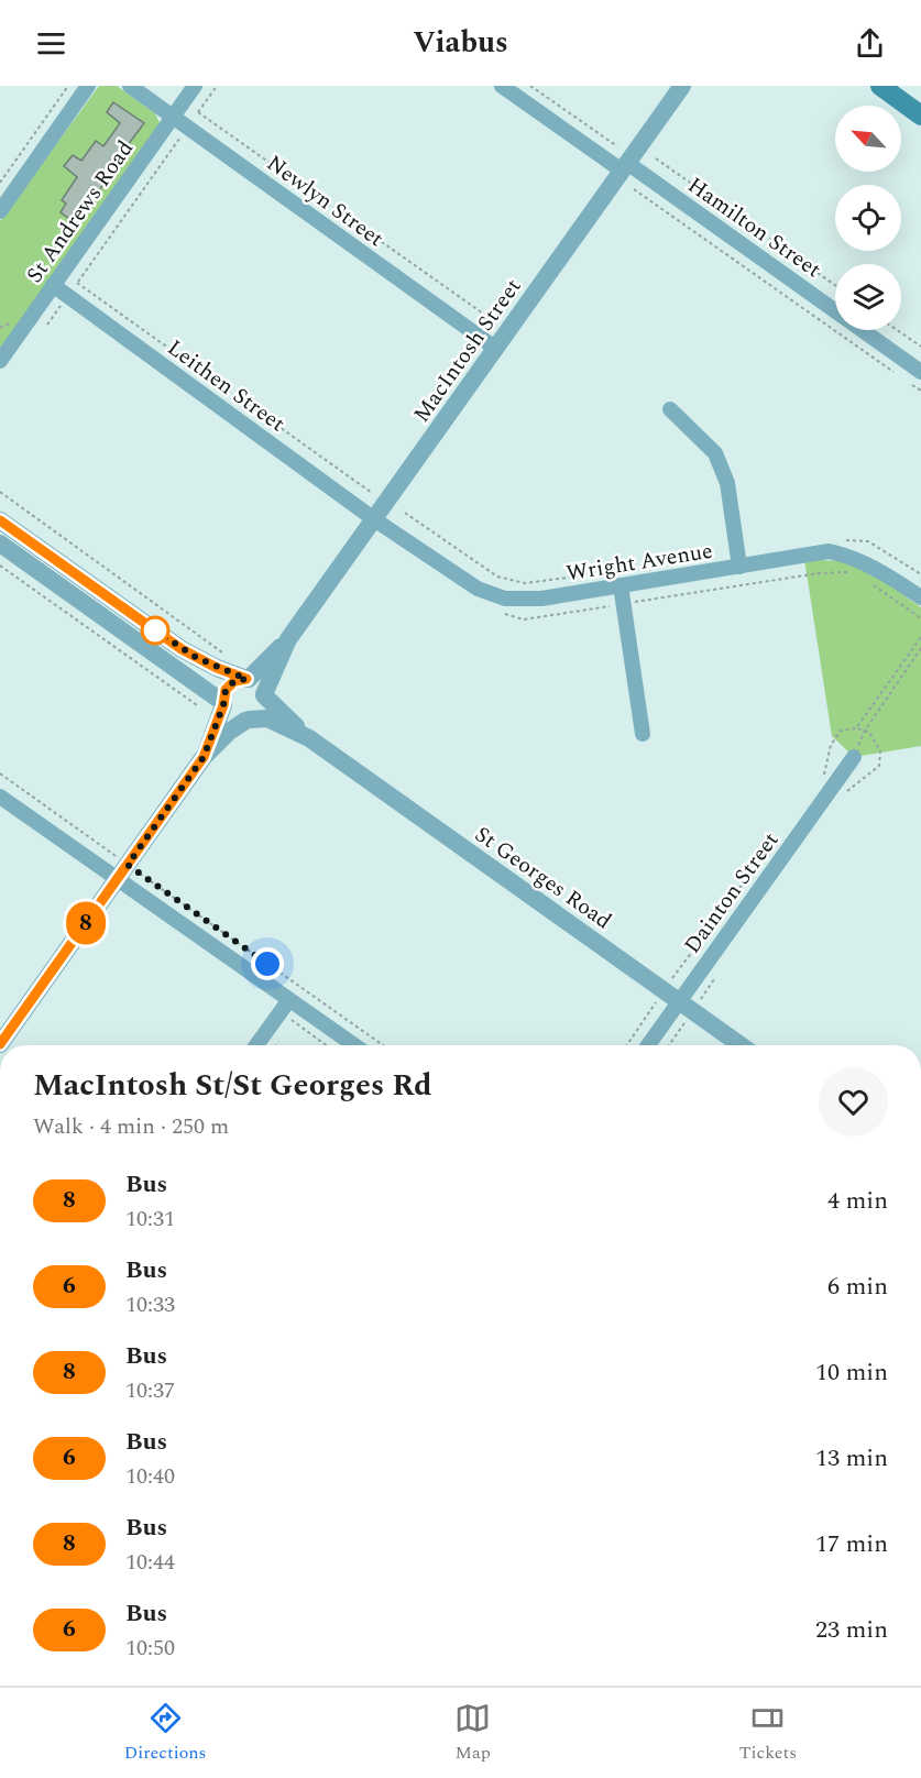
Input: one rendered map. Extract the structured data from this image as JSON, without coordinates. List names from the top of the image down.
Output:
{
  "streets": {
    "street": [
      "Newlyn Street",
      "St Andrews Road",
      "Hamilton Street",
      "MacIntosh Street",
      "Leithen Street",
      "Wright Avenue",
      "St Georges Road",
      "Dainton Street"
    ]
  },
  "crossings": [
    ["Newlyn Street", "St Andrews Road"],
    ["Newlyn Street", "MacIntosh Street"],
    ["St Andrews Road", "Leithen Street"],
    ["Hamilton Street", "MacIntosh Street"],
    ["MacIntosh Street", "Leithen Street"],
    ["MacIntosh Street", "Wright Avenue"],
    ["MacIntosh Street", "St Georges Road"],
    ["Leithen Street", "Wright Avenue"],
    ["St Georges Road", "Dainton Street"]
  ],
  "lines": ["bus line 8"],
  "north": "top left",
  "page": {
    "header": "Viabus",
    "on_map": "8",
    "heading": ["MacIntosh St/St Georges Rd", "Walk · 4 min · 250 m"],
    "list": [
      {
        "mark": "8",
        "name": "Bus",
        "note": "10:31",
        "value": "4 min"
      },
      {
        "mark": "6",
        "name": "Bus",
        "note": "10:33",
        "value": "6 min"
      },
      {
        "mark": "8",
        "name": "Bus",
        "note": "10:37",
        "value": "10 min"
      },
      {
        "mark": "6",
        "name": "Bus",
        "note": "10:40",
        "value": "13 min"
      },
      {
        "mark": "8",
        "name": "Bus",
        "note": "10:44",
        "value": "17 min"
      },
      {
        "mark": "6",
        "name": "Bus",
        "note": "10:50",
        "value": "23 min"
      }
    ],
    "tabs": ["Directions", "Map", "Tickets"]
  }
}
